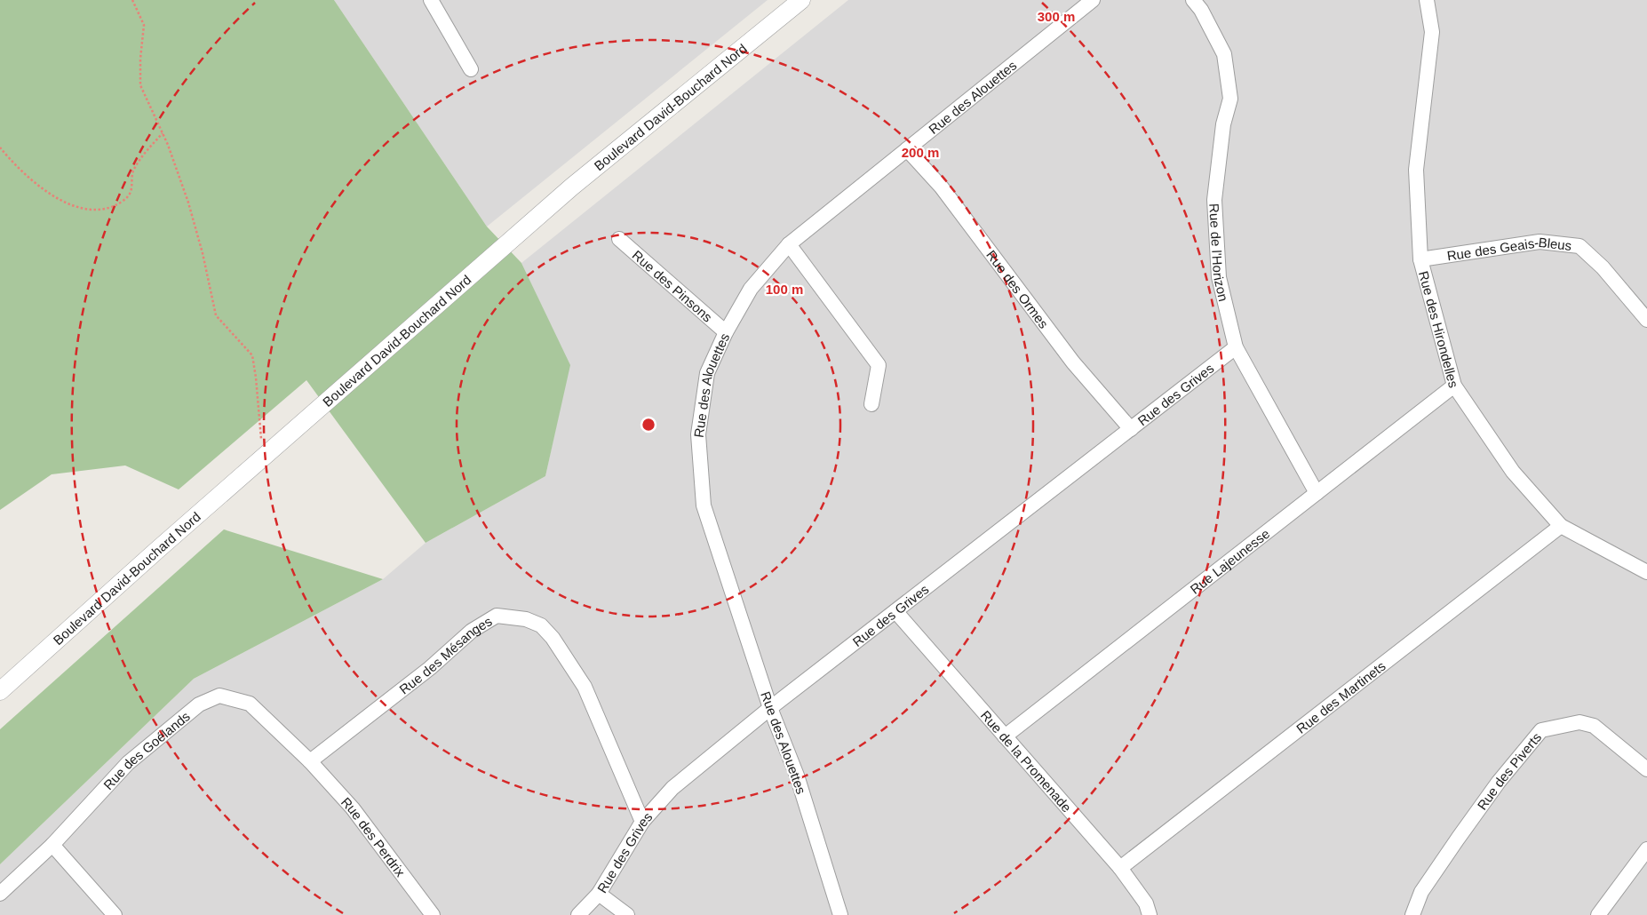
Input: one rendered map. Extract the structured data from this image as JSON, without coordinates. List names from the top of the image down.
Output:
{
  "streets": {
    "street": [
      "Rue des Alouettes",
      "Boulevard David-Bouchard Nord",
      "Rue des Geais-Bleus",
      "Rue de l'Horizon",
      "Rue des Pinsons",
      "Rue des Ormes",
      "Rue des Hirondelles",
      "Rue des Grives",
      "Rue Lajeunesse",
      "Rue des Mésanges",
      "Rue des Martinets",
      "Rue des Goélands",
      "Rue de la Promenade",
      "Rue des Piverts",
      "Rue des Perdrix"
    ]
  },
  "crossings": [
    ["Rue des Alouettes", "Rue des Pinsons"],
    ["Rue des Alouettes", "Rue des Ormes"],
    ["Rue des Alouettes", "Rue des Grives"],
    ["Rue des Geais-Bleus", "Rue des Hirondelles"],
    ["Rue de l'Horizon", "Rue des Grives"],
    ["Rue de l'Horizon", "Rue Lajeunesse"],
    ["Rue des Ormes", "Rue des Grives"],
    ["Rue des Hirondelles", "Rue Lajeunesse"],
    ["Rue des Hirondelles", "Rue des Martinets"],
    ["Rue des Grives", "Rue des Mésanges"],
    ["Rue des Grives", "Rue de la Promenade"],
    ["Rue Lajeunesse", "Rue de la Promenade"],
    ["Rue des Mésanges", "Rue des Goélands"],
    ["Rue des Mésanges", "Rue des Perdrix"],
    ["Rue des Martinets", "Rue de la Promenade"],
    ["Rue des Goélands", "Rue des Perdrix"]
  ],
  "rings": ["300 m", "200 m", "100 m"]
}
